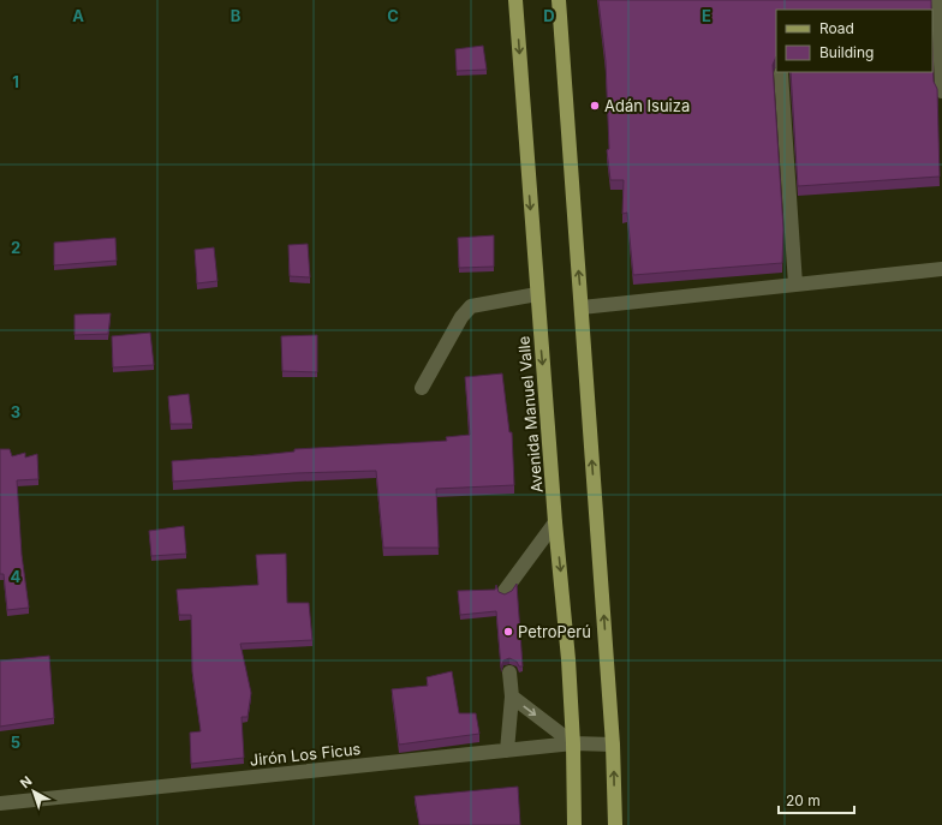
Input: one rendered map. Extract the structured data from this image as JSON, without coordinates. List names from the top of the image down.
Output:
{
  "streets": {
    "main road": ["Avenida Manuel Valle"],
    "street": ["Jirón Los Ficus"]
  },
  "crossings": [
    ["Avenida Manuel Valle", "Jirón Los Ficus"]
  ],
  "places": ["Adán Isuiza", "PetroPerú"],
  "legend": ["Road", "Building"],
  "scale_bar": "20 m",
  "north": "top left",
  "grid": {
    "columns": [
      "A",
      "B",
      "C",
      "D",
      "E"
    ],
    "rows": [
      "1",
      "2",
      "3",
      "4",
      "5"
    ]
  }
}
